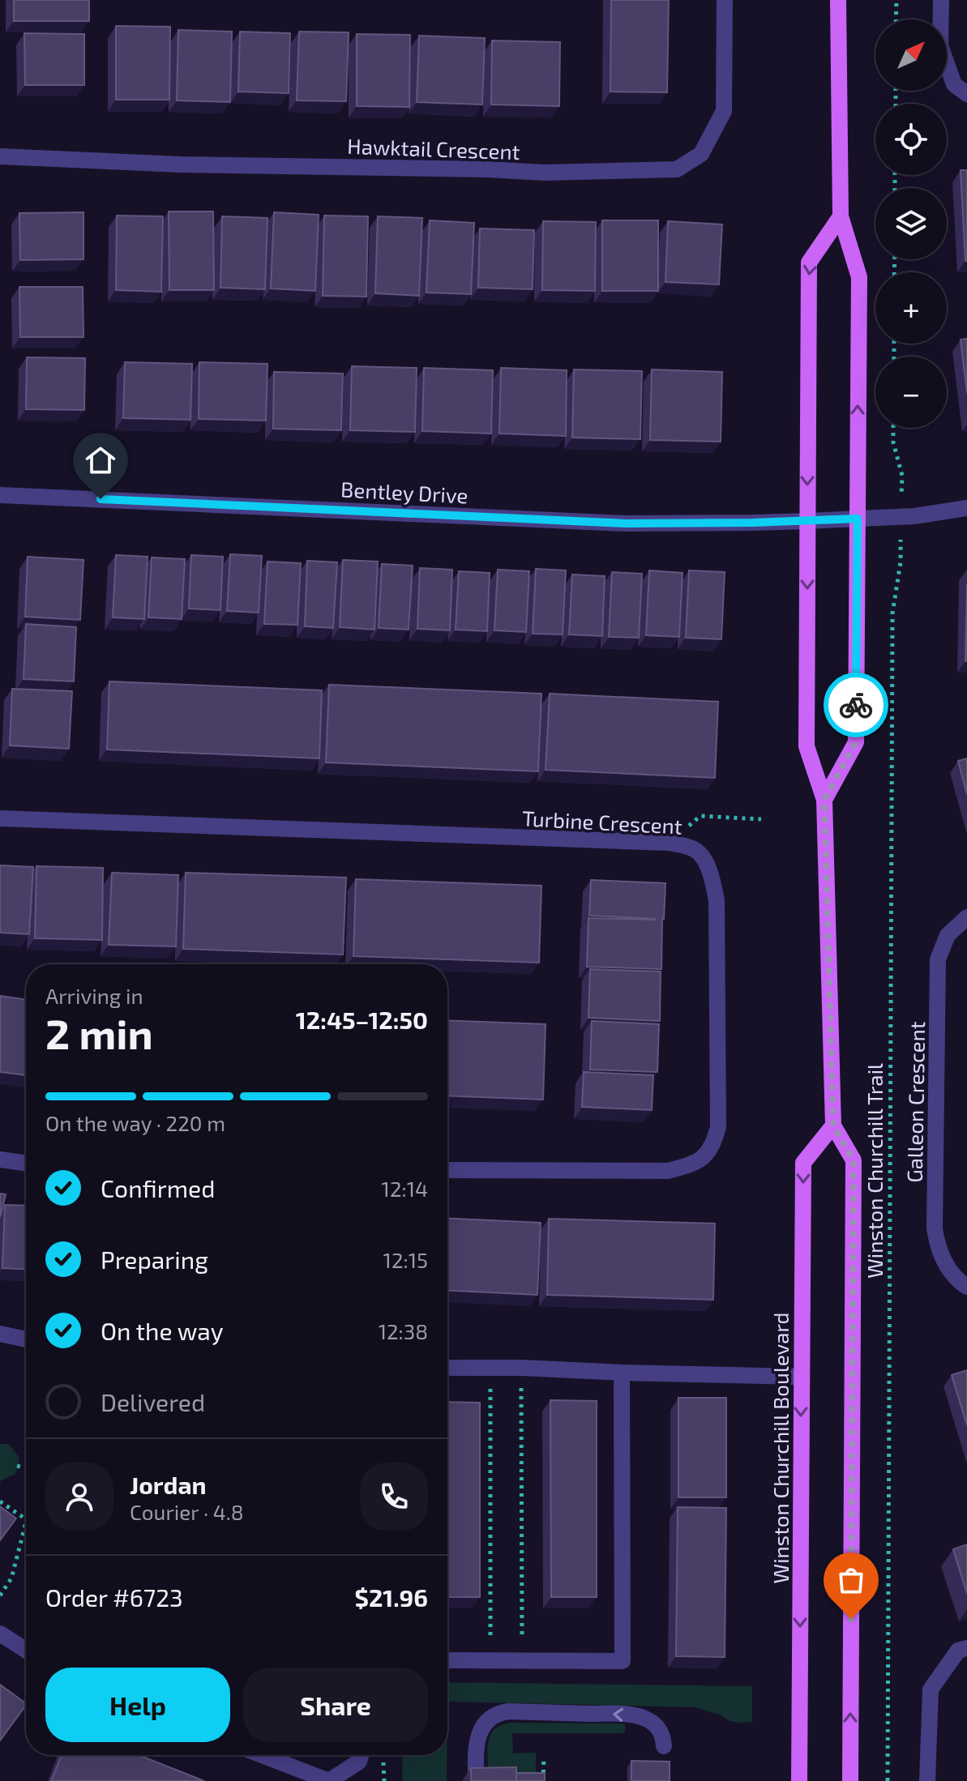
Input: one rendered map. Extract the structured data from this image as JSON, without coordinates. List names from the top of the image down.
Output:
{
  "streets": {
    "main road": ["Winston Churchill Boulevard"],
    "street": [
      "Hawktail Crescent",
      "Bentley Drive",
      "Turbine Crescent",
      "Galleon Crescent"
    ],
    "path": ["Winston Churchill Trail"]
  },
  "north": "top right",
  "page": {
    "map_buttons": ["+", "−"],
    "heading": ["2 min", "Arriving in", "12:45–12:50"],
    "panel": [
      "Jordan",
      "Courier · 4.8",
      "Order #6723",
      "$21.96"
    ],
    "bar": "On the way · 220 m",
    "list": [
      ["Confirmed", "12:14"],
      ["Preparing", "12:15"],
      ["On the way", "12:38"],
      "Delivered"
    ],
    "buttons": ["Help", "Share"]
  }
}
